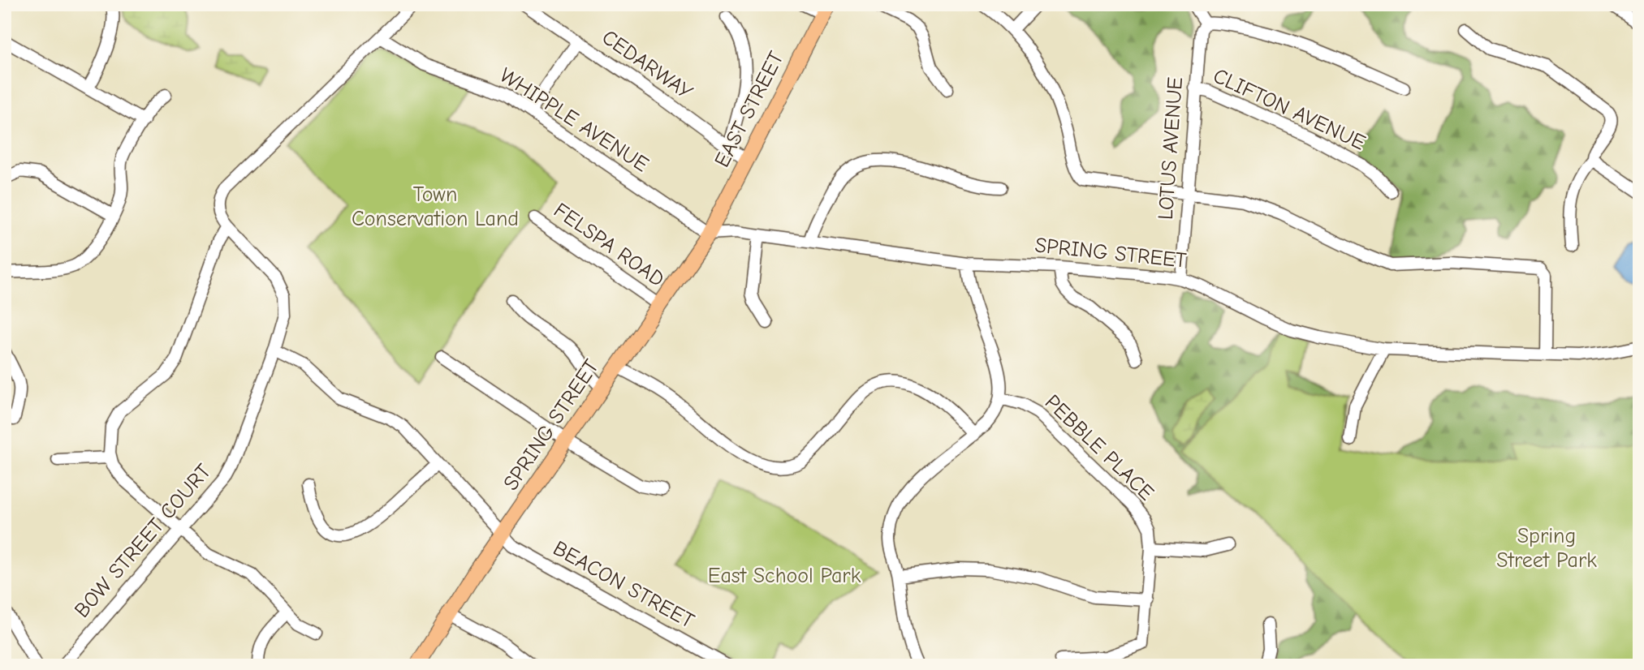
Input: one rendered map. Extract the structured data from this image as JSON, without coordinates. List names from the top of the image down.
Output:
{
  "streets": {
    "main road": ["EAST STREET", "SPRING STREET"],
    "street": [
      "CEDARWAY",
      "CLIFTON AVENUE",
      "WHIPPLE AVENUE",
      "LOTUS AVENUE",
      "FELSPA ROAD",
      "PEBBLE PLACE",
      "BOW STREET COURT",
      "BEACON STREET"
    ]
  },
  "crossings": [
    ["CEDARWAY", "EAST STREET"],
    ["EAST STREET", "WHIPPLE AVENUE"],
    ["EAST STREET", "SPRING STREET"],
    ["CLIFTON AVENUE", "LOTUS AVENUE"],
    ["WHIPPLE AVENUE", "SPRING STREET"],
    ["LOTUS AVENUE", "SPRING STREET"],
    ["FELSPA ROAD", "SPRING STREET"],
    ["SPRING STREET", "BEACON STREET"],
    ["BOW STREET COURT", "BEACON STREET"]
  ],
  "parks": ["Town Conservation Land", "Spring Street Park", "East School Park"]
}
